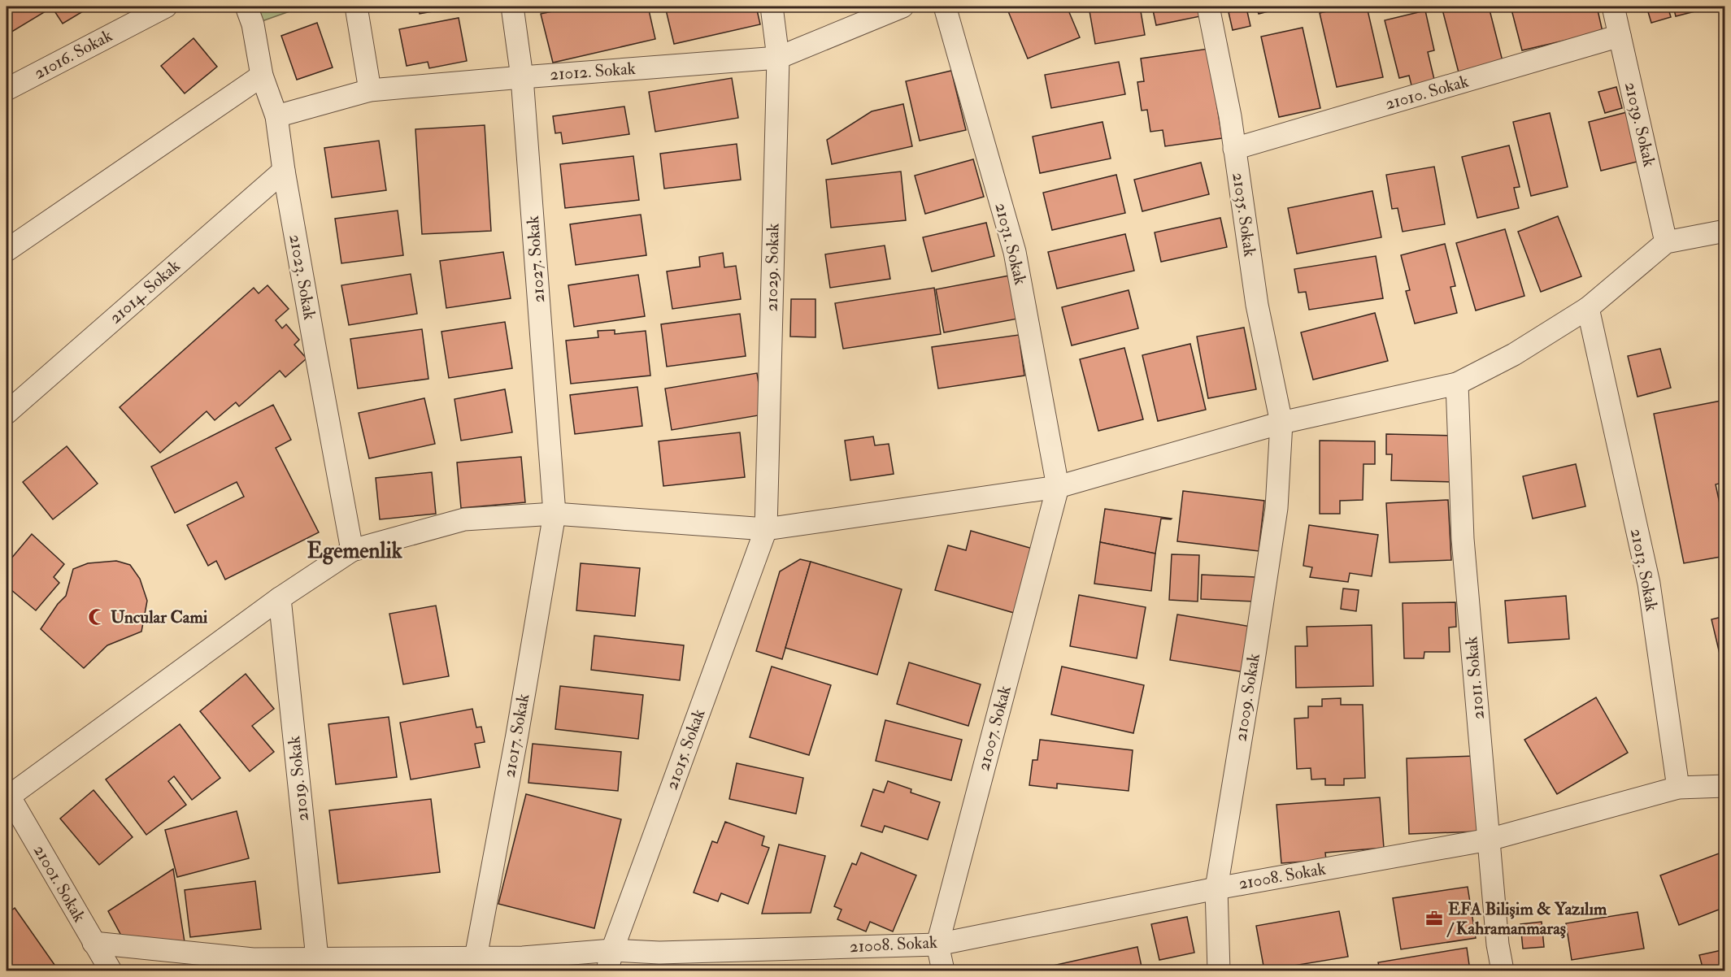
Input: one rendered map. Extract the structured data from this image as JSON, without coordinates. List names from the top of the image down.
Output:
{
  "streets": {
    "street": [
      "21016. Sokak",
      "21012. Sokak",
      "21010. Sokak",
      "21039. Sokak",
      "21035. Sokak",
      "21031. Sokak",
      "21027. Sokak",
      "21029. Sokak",
      "21023. Sokak",
      "21014. Sokak",
      "21013. Sokak",
      "21011. Sokak",
      "21009. Sokak",
      "21007. Sokak",
      "21017. Sokak",
      "21015. Sokak",
      "21019. Sokak",
      "21008. Sokak",
      "21001. Sokak"
    ]
  },
  "crossings": [
    ["21012. Sokak", "21027. Sokak"],
    ["21012. Sokak", "21029. Sokak"],
    ["21012. Sokak", "21023. Sokak"],
    ["21010. Sokak", "21039. Sokak"],
    ["21010. Sokak", "21035. Sokak"],
    ["21035. Sokak", "21009. Sokak"],
    ["21031. Sokak", "21007. Sokak"],
    ["21027. Sokak", "21017. Sokak"],
    ["21029. Sokak", "21015. Sokak"],
    ["21023. Sokak", "21014. Sokak"],
    ["21013. Sokak", "21008. Sokak"],
    ["21011. Sokak", "21008. Sokak"],
    ["21009. Sokak", "21008. Sokak"],
    ["21007. Sokak", "21008. Sokak"],
    ["21017. Sokak", "21008. Sokak"],
    ["21015. Sokak", "21008. Sokak"],
    ["21019. Sokak", "21008. Sokak"],
    ["21008. Sokak", "21001. Sokak"]
  ],
  "districts": ["Egemenlik"],
  "places": {
    "mosque": ["Uncular Cami"],
    "office": ["EFA Bilişim & Yazılım / Kahramanmaraş"]
  }
}
